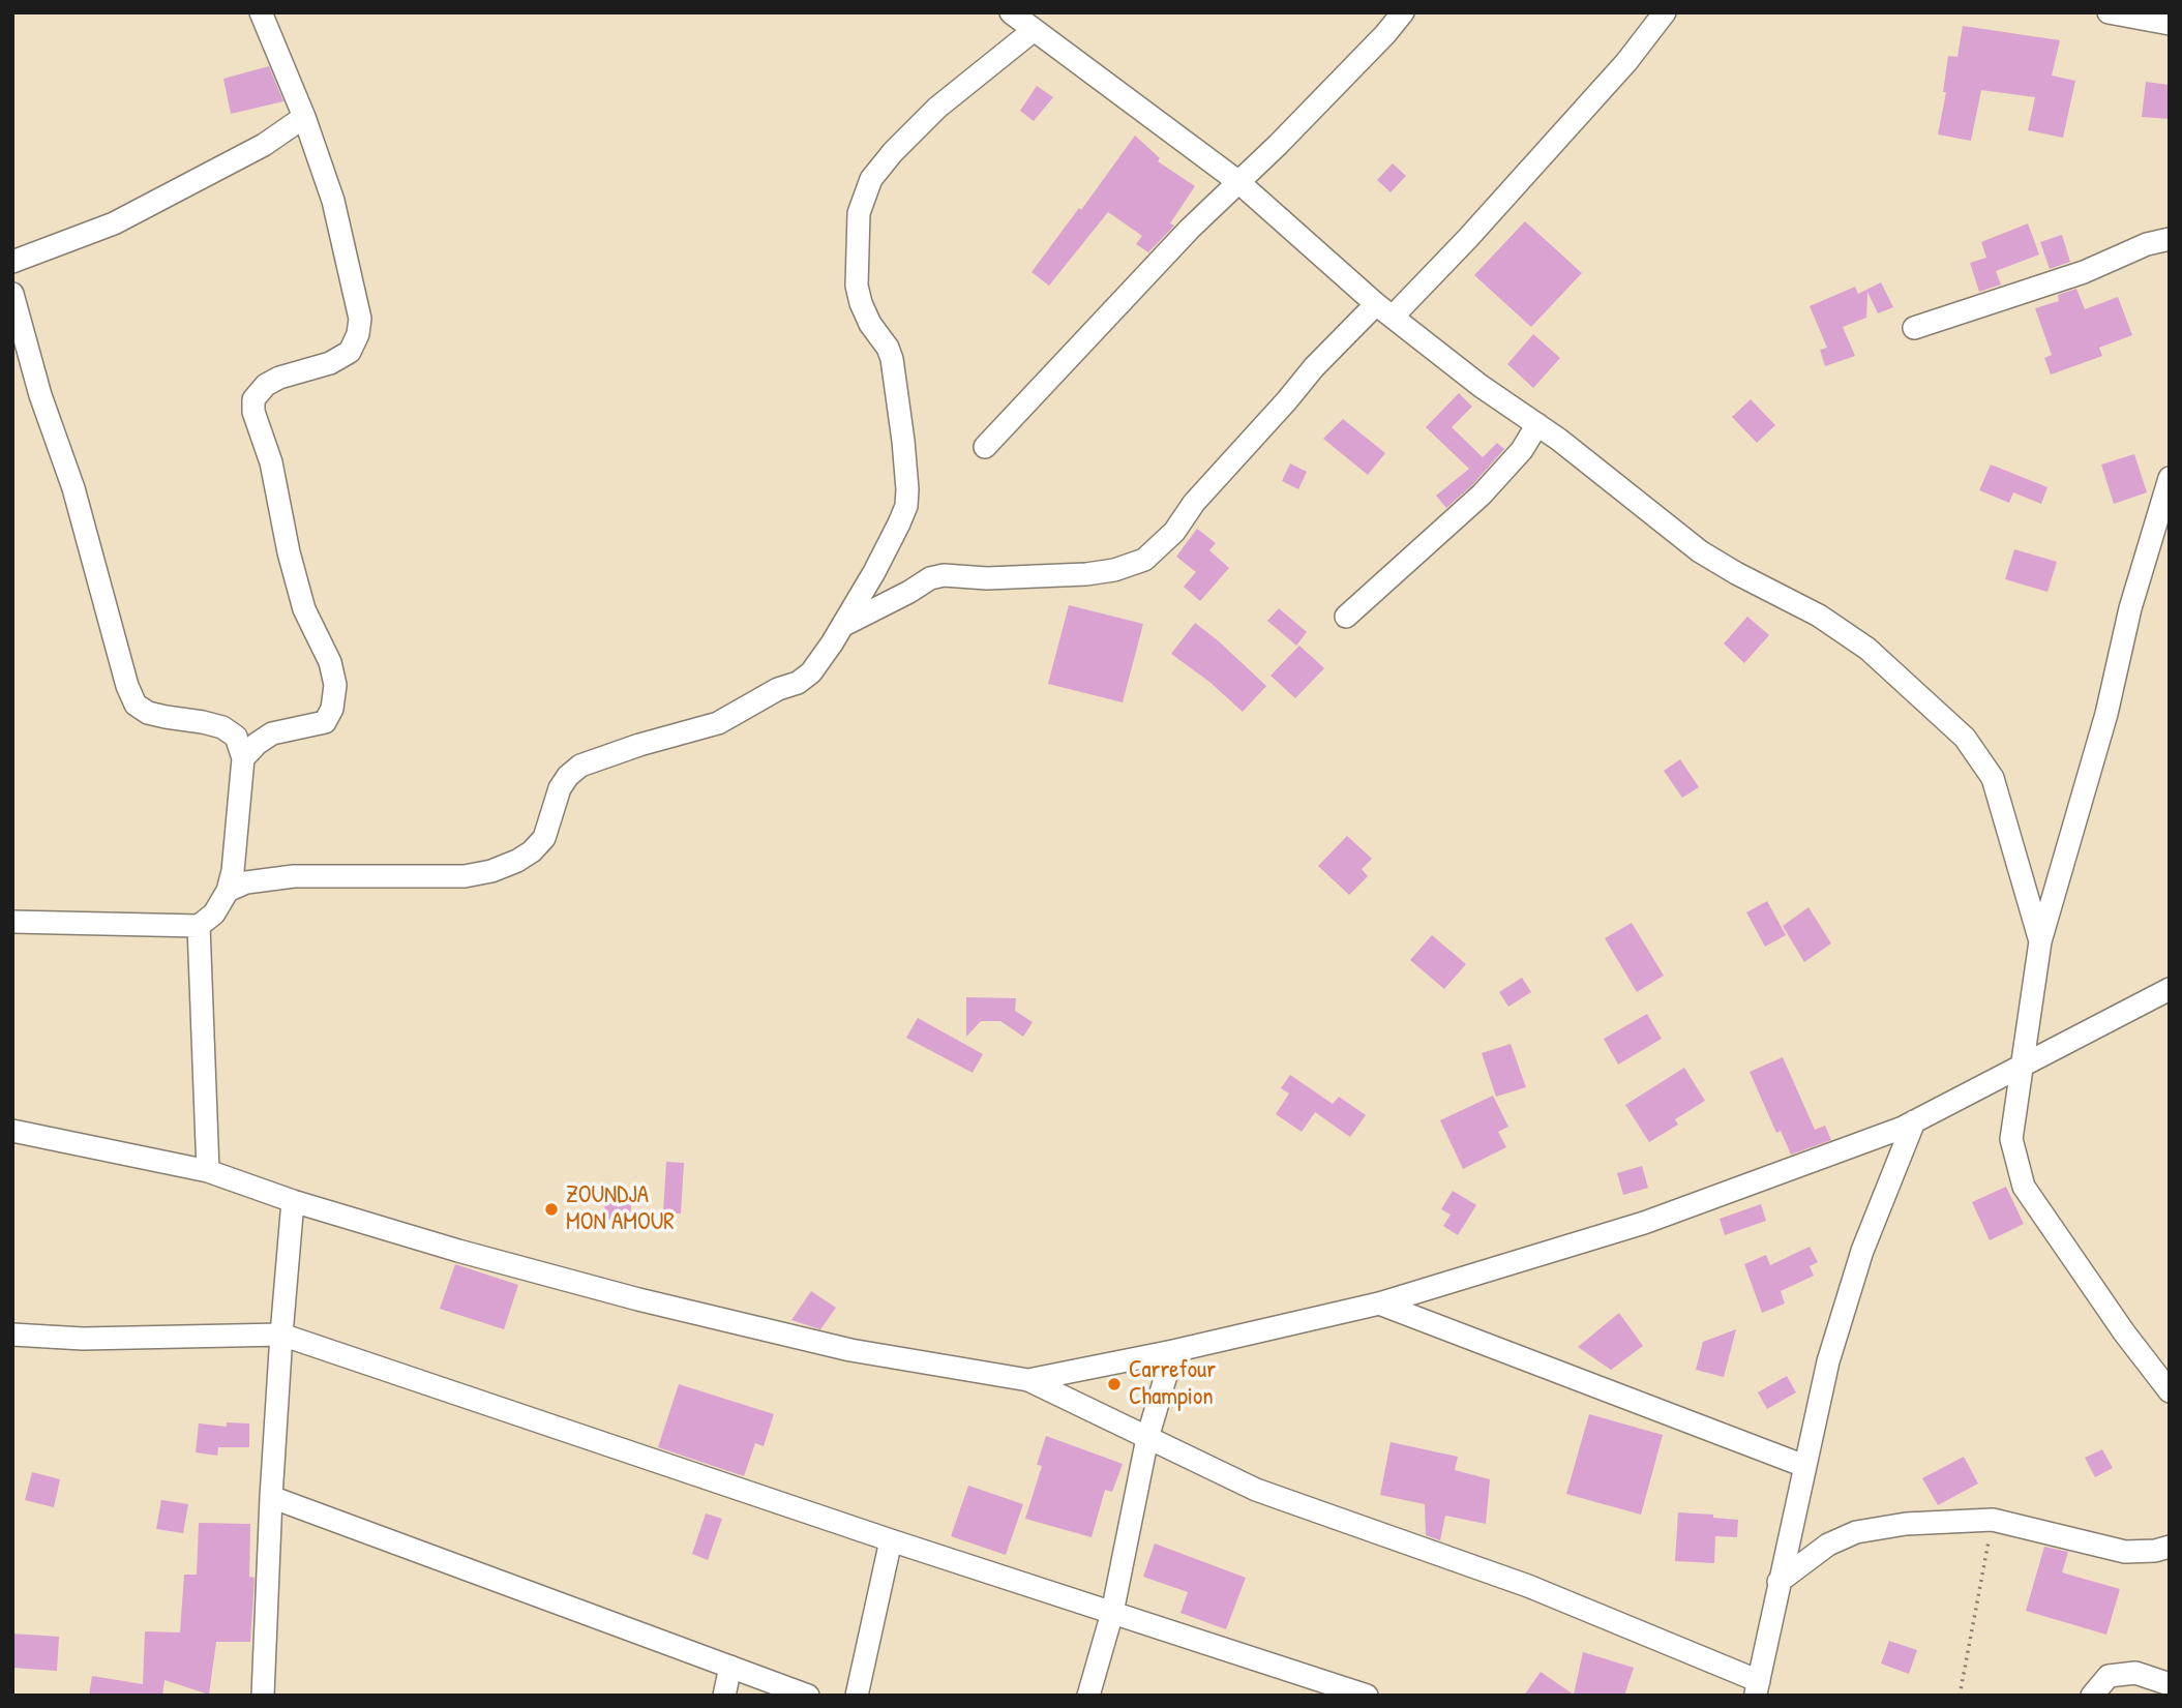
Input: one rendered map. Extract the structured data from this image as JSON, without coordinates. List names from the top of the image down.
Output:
{
  "places": ["ZOUNDJA MON AMOUR", "Carrefour Champion"]
}
